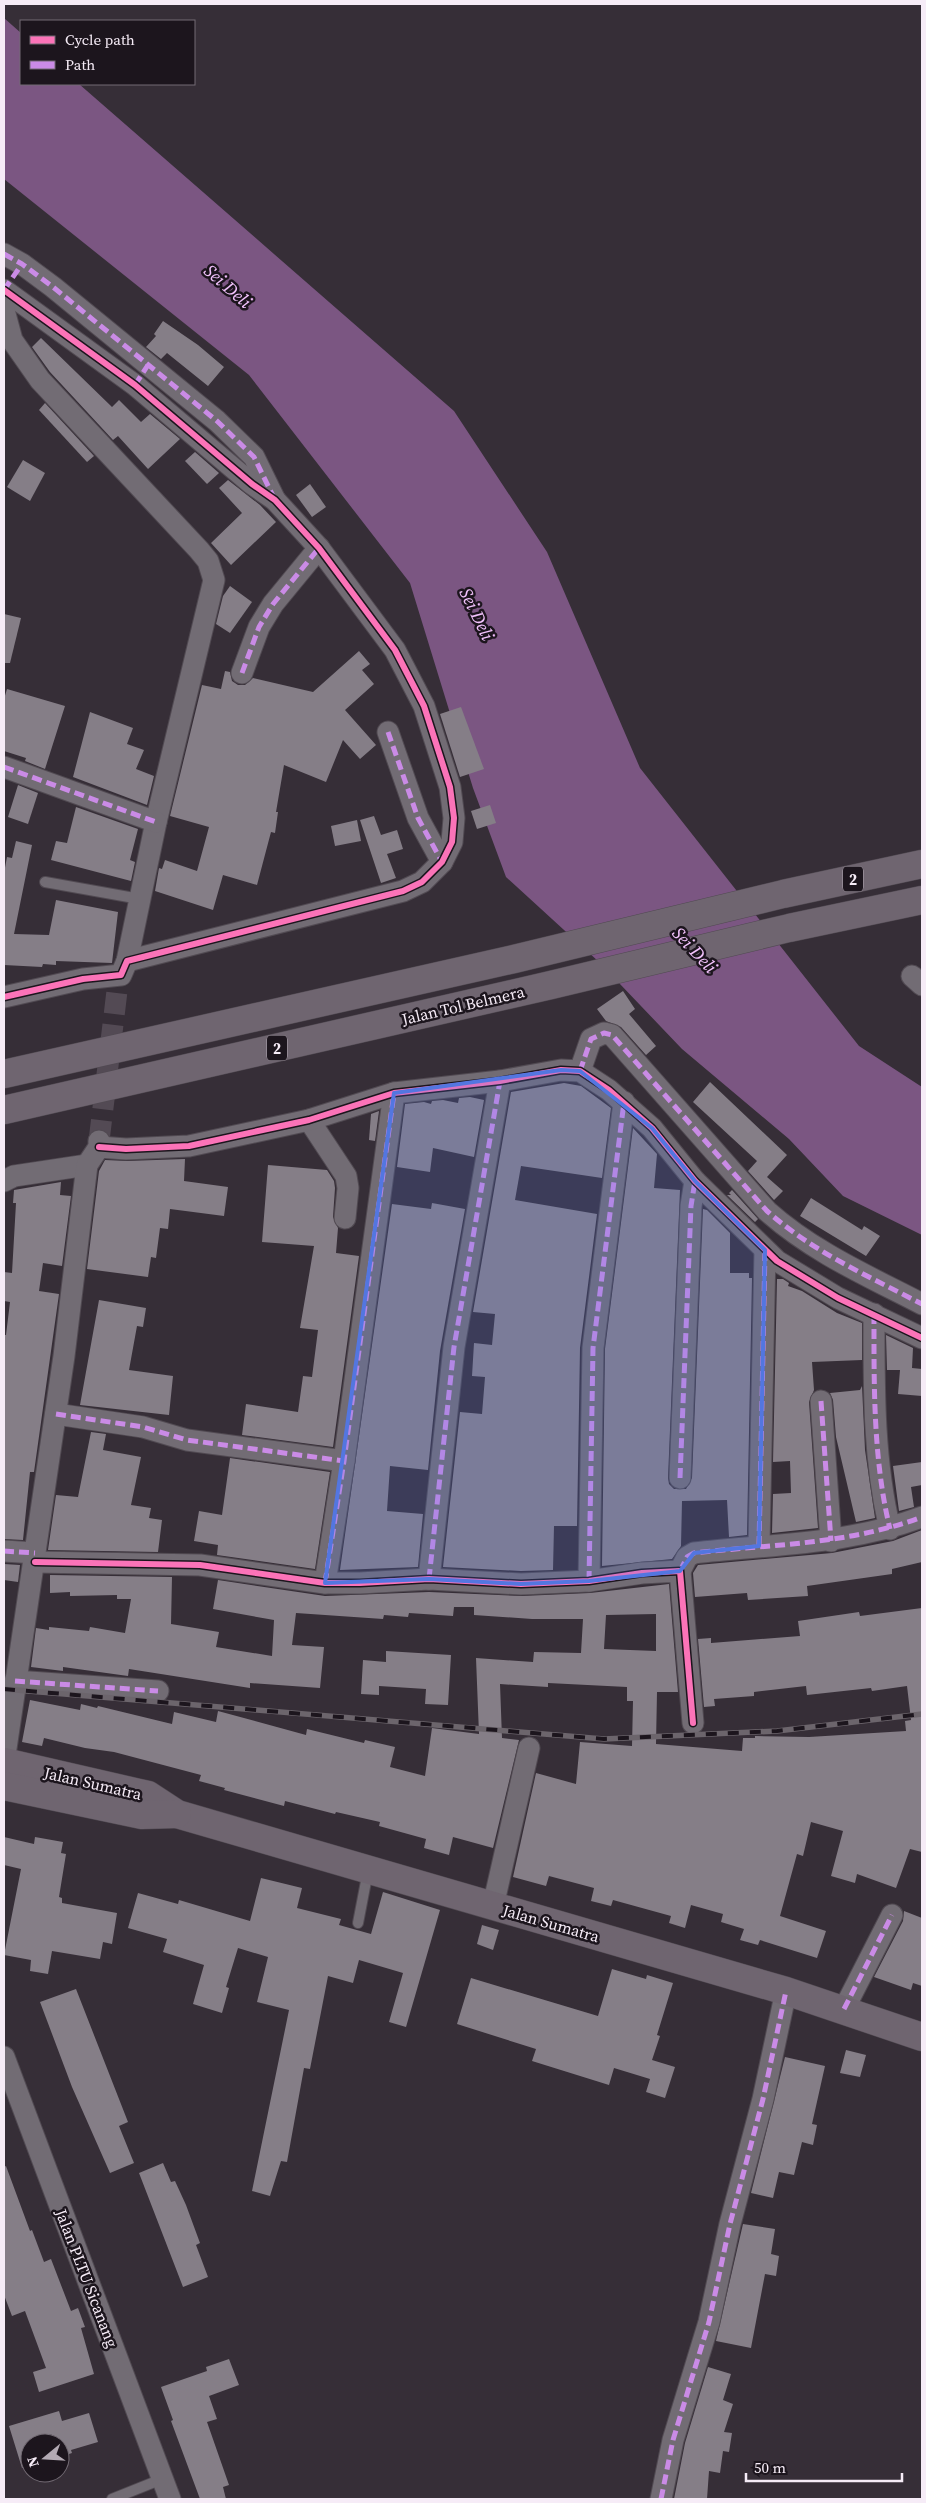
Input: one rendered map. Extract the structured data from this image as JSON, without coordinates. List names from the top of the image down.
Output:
{
  "streets": {
    "highway": ["2", "Jalan Tol Belmera", "Jalan Sumatra"],
    "street": ["Jalan PLTU Sicanang"]
  },
  "water": ["Sei Deli"],
  "legend": ["Cycle path", "Path"],
  "scale_bar": "50 m",
  "north": "left"
}
